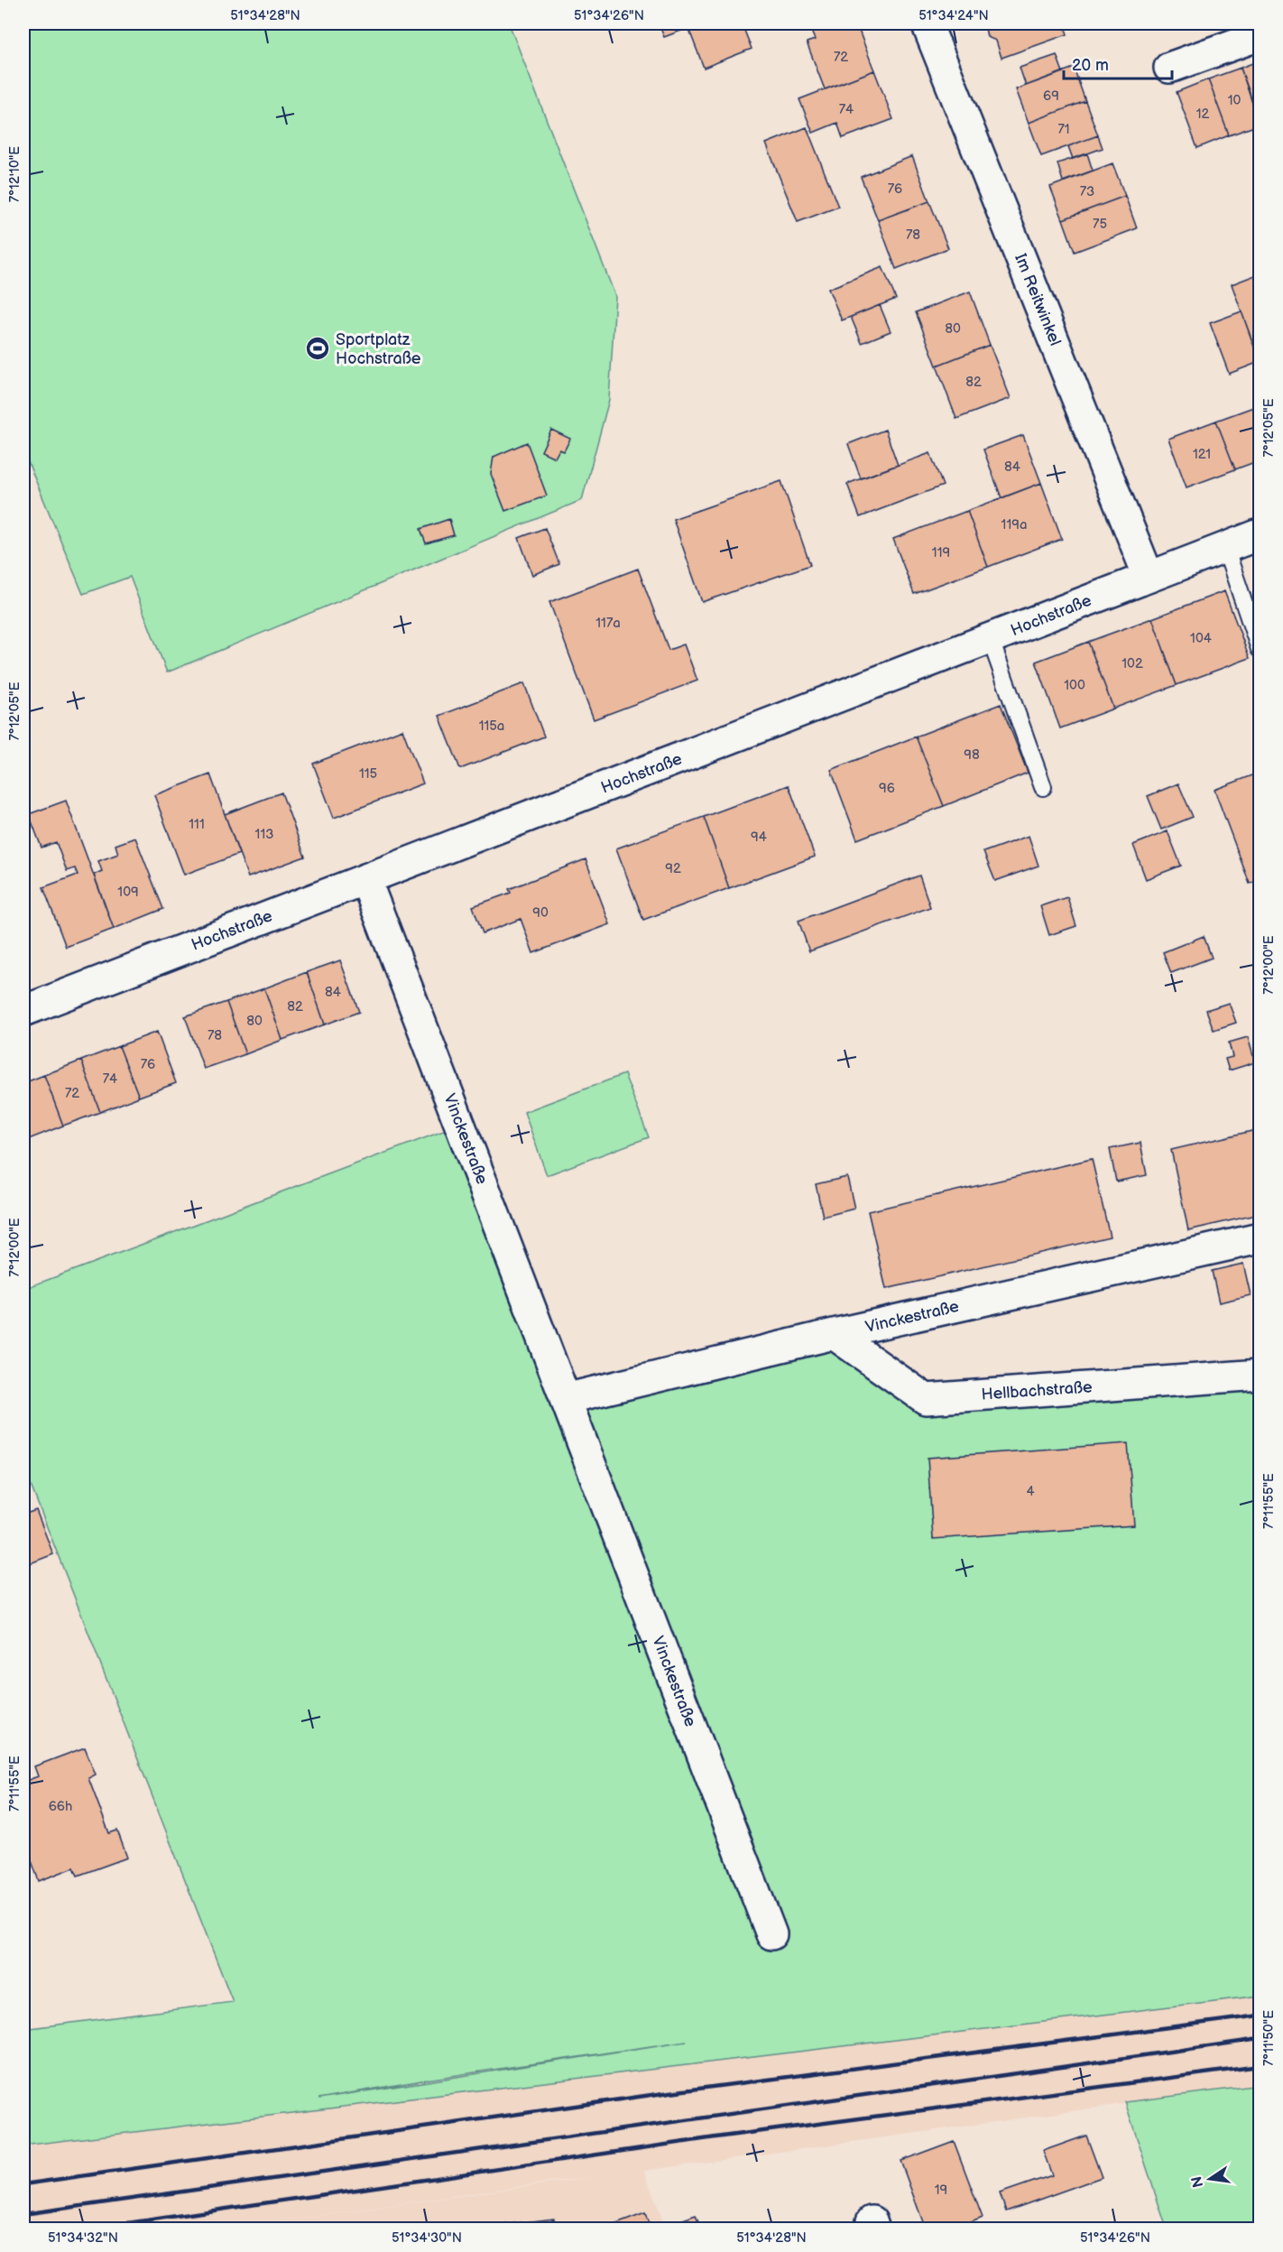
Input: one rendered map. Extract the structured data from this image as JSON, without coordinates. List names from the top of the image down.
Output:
{
  "streets": {
    "street": [
      "Im Reitwinkel",
      "Hochstraße",
      "Vinckestraße",
      "Hellbachstraße"
    ]
  },
  "crossings": [
    ["Im Reitwinkel", "Hochstraße"],
    ["Hochstraße", "Vinckestraße"],
    ["Vinckestraße", "Hellbachstraße"]
  ],
  "places": {
    "sports": ["Sportplatz Hochstraße"]
  },
  "house_numbers": [
    "72",
    "69",
    "10",
    "74",
    "12",
    "71",
    "76",
    "73",
    "75",
    "78",
    "80",
    "82",
    "121",
    "84",
    "119a",
    "119",
    "117a",
    "104",
    "102",
    "100",
    "115a",
    "98",
    "115",
    "96",
    "111",
    "113",
    "94",
    "92",
    "109",
    "90",
    "84",
    "82",
    "80",
    "78",
    "76",
    "74",
    "72",
    "4",
    "66h",
    "19"
  ],
  "scale_bar": "20 m",
  "north": "left",
  "coordinates": [
    "51°34'28\"N",
    "51°34'26\"N",
    "51°34'24\"N",
    "7°12'10\"E",
    "7°12'05\"E",
    "7°12'00\"E",
    "7°11'55\"E",
    "7°11'50\"E",
    "51°34'32\"N",
    "51°34'30\"N"
  ]
}
